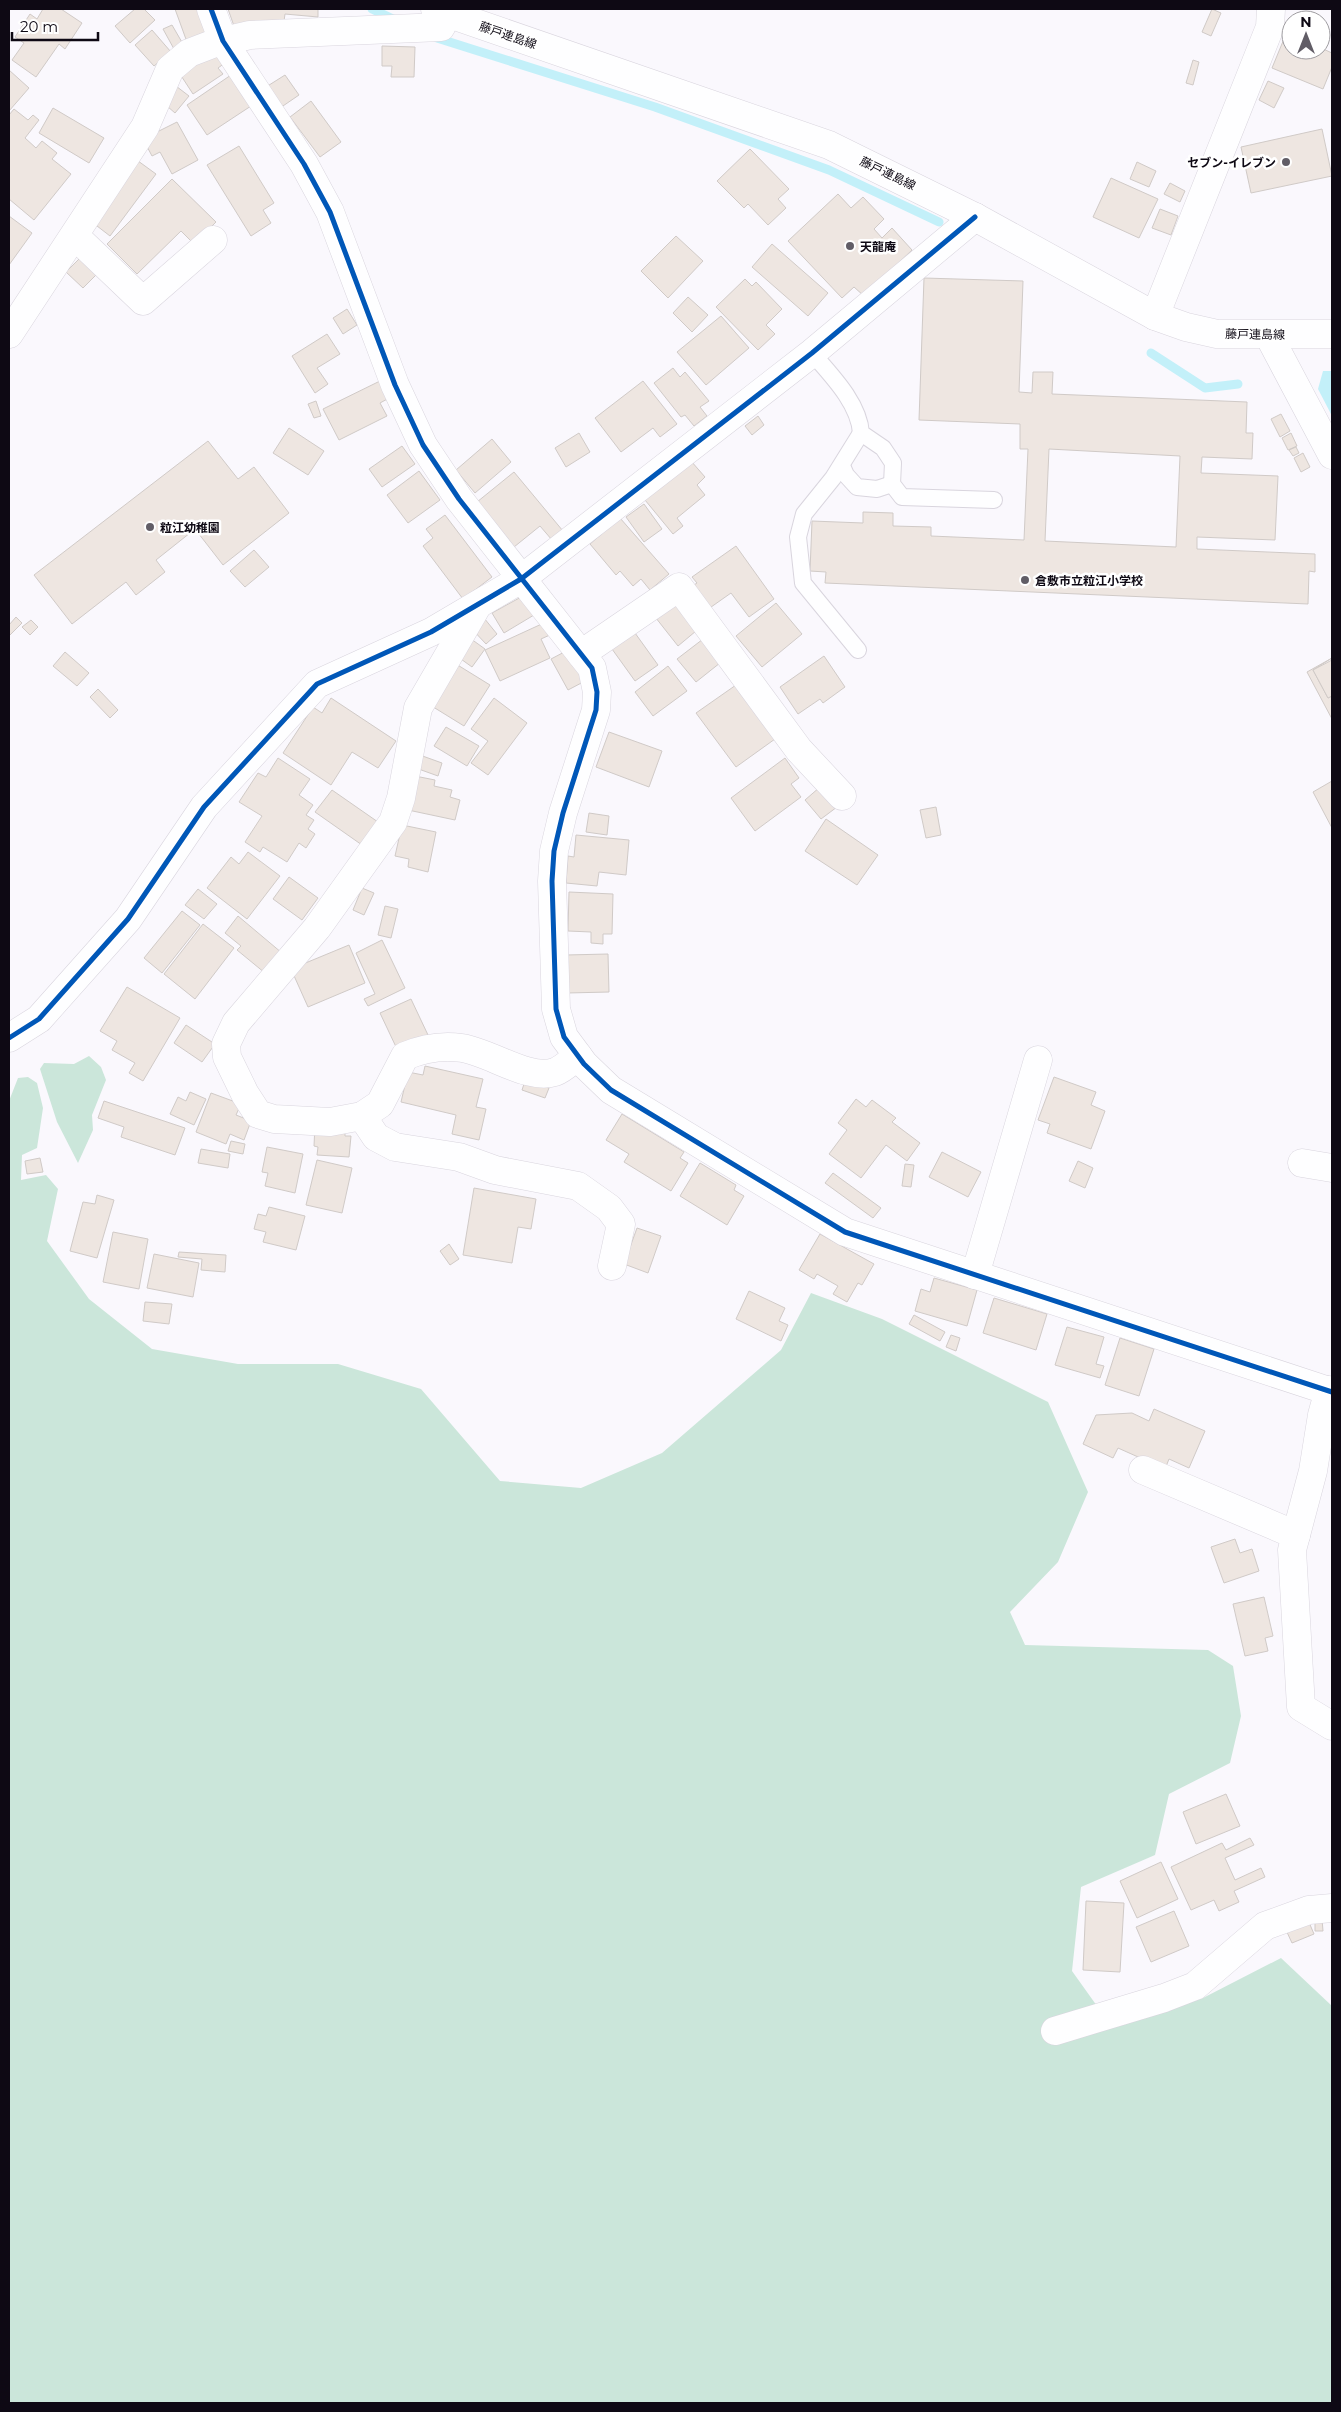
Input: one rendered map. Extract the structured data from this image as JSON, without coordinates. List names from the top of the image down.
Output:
{
  "streets": {
    "street": ["藤戸連島線"]
  },
  "places": [
    "セブン-イレブン",
    "天龍庵",
    "粒江幼稚園",
    "倉敷市立粒江小学校"
  ],
  "scale_bar": "20 m",
  "north": "top"
}
